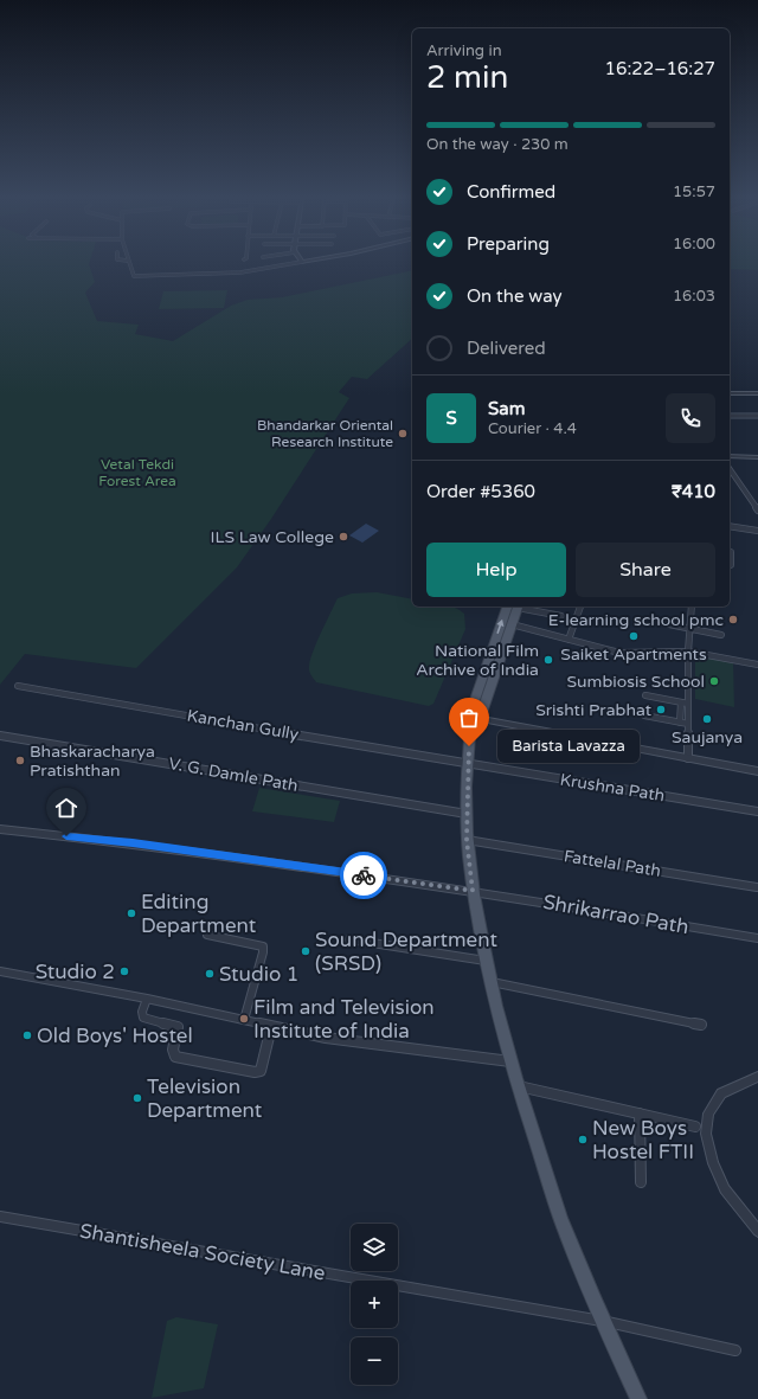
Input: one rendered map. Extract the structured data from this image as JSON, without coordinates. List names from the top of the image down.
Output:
{
  "streets": {
    "street": [
      "Kanchan Gully",
      "V. G. Damle Path",
      "Krushna Path",
      "Fattelal Path",
      "Shrikarrao Path",
      "Shantisheela Society Lane"
    ]
  },
  "crossings": [
    ["Kanchan Gully", "Krushna Path"]
  ],
  "parks": ["Vetal Tekdi Forest Area"],
  "places": [
    "Bhandarkar Oriental Research Institute",
    "ILS Law College",
    "E-learning school pmc",
    "Saiket Apartments",
    "National Film Archive of India",
    "Sumbiosis School",
    "Srishti Prabhat",
    "Saujanya",
    "Barista Lavazza",
    "Bhaskaracharya Pratishthan",
    "Editing Department",
    "Sound Department (SRSD)",
    "Studio 2",
    "Studio 1",
    "Film and Television Institute of India",
    "Old Boys' Hostel",
    "Television Department",
    "New Boys Hostel FTII"
  ],
  "page": {
    "heading": ["2 min", "Arriving in", "16:22–16:27"],
    "panel": [
      "Sam",
      "Courier · 4.4",
      "Order #5360",
      "₹410"
    ],
    "bar": "On the way · 230 m",
    "list": [
      ["Confirmed", "15:57"],
      ["Preparing", "16:00"],
      ["On the way", "16:03"],
      "Delivered"
    ],
    "round": "S",
    "buttons": ["Help", "Share"],
    "bubble": "Barista Lavazza",
    "map_buttons": ["+", "−"]
  }
}
